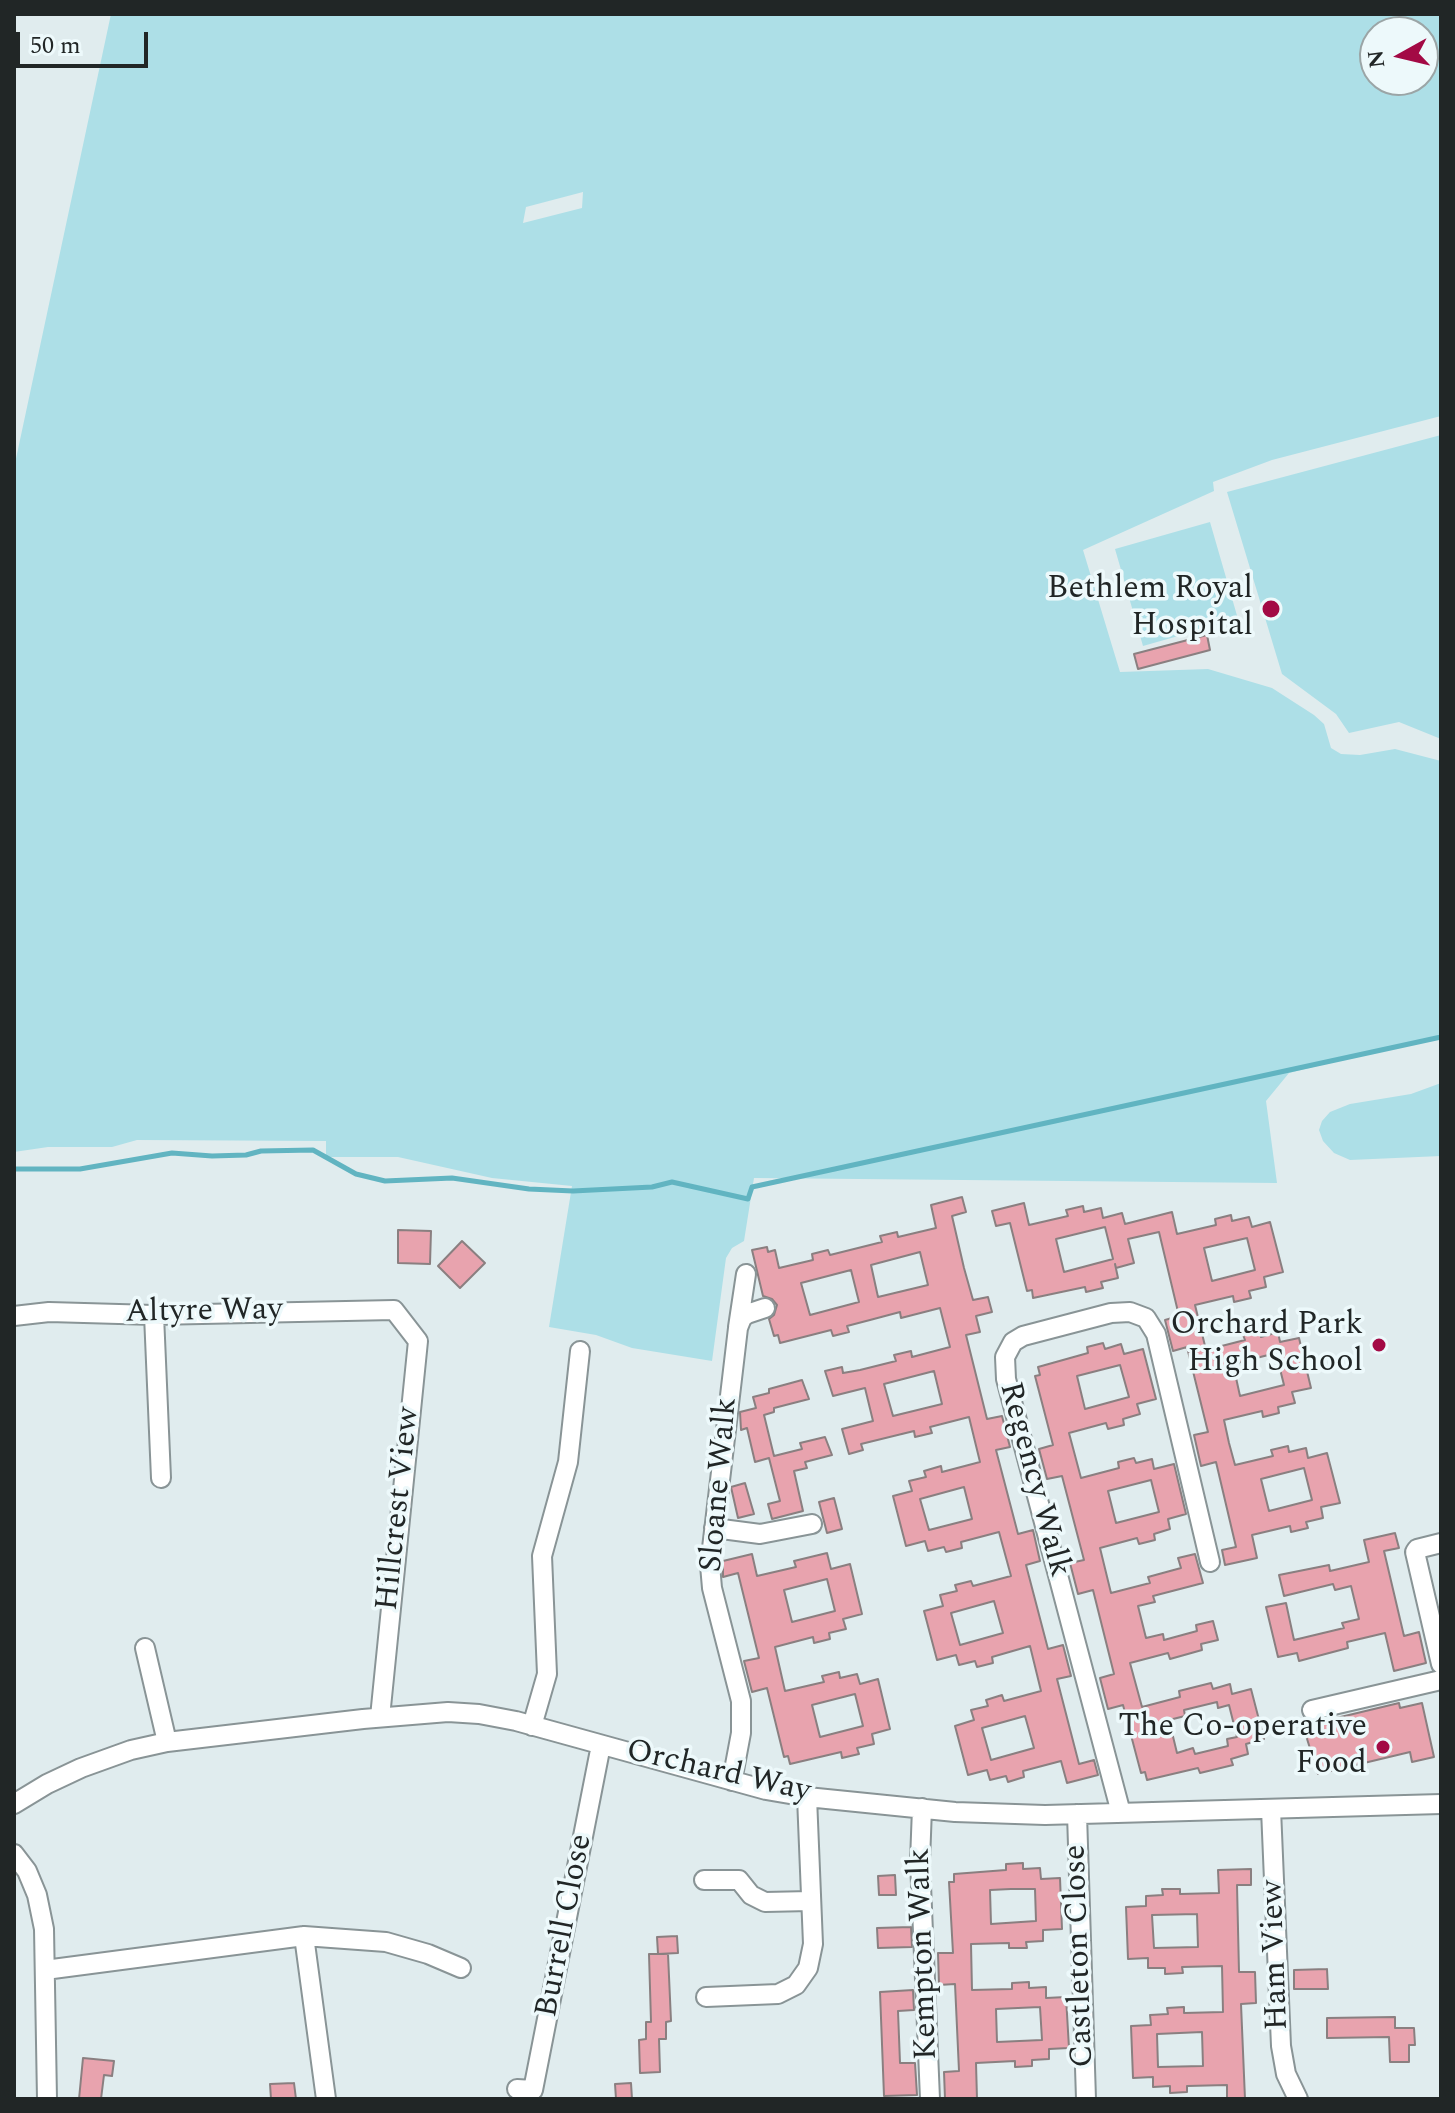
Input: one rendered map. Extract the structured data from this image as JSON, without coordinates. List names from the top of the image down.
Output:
{
  "streets": {
    "street": [
      "Altyre Way",
      "Regency Walk",
      "Sloane Walk",
      "Hillcrest View",
      "Orchard Way",
      "Burrell Close",
      "Kempton Walk",
      "Ham View",
      "Castleton Close"
    ]
  },
  "crossings": [
    ["Altyre Way", "Hillcrest View"],
    ["Regency Walk", "Orchard Way"],
    ["Sloane Walk", "Orchard Way"],
    ["Hillcrest View", "Orchard Way"],
    ["Orchard Way", "Burrell Close"],
    ["Orchard Way", "Kempton Walk"],
    ["Orchard Way", "Ham View"],
    ["Orchard Way", "Castleton Close"]
  ],
  "places": ["Bethlem Royal Hospital", "Orchard Park High School", "The Co-operative Food"],
  "scale_bar": "50 m",
  "north": "left"
}
